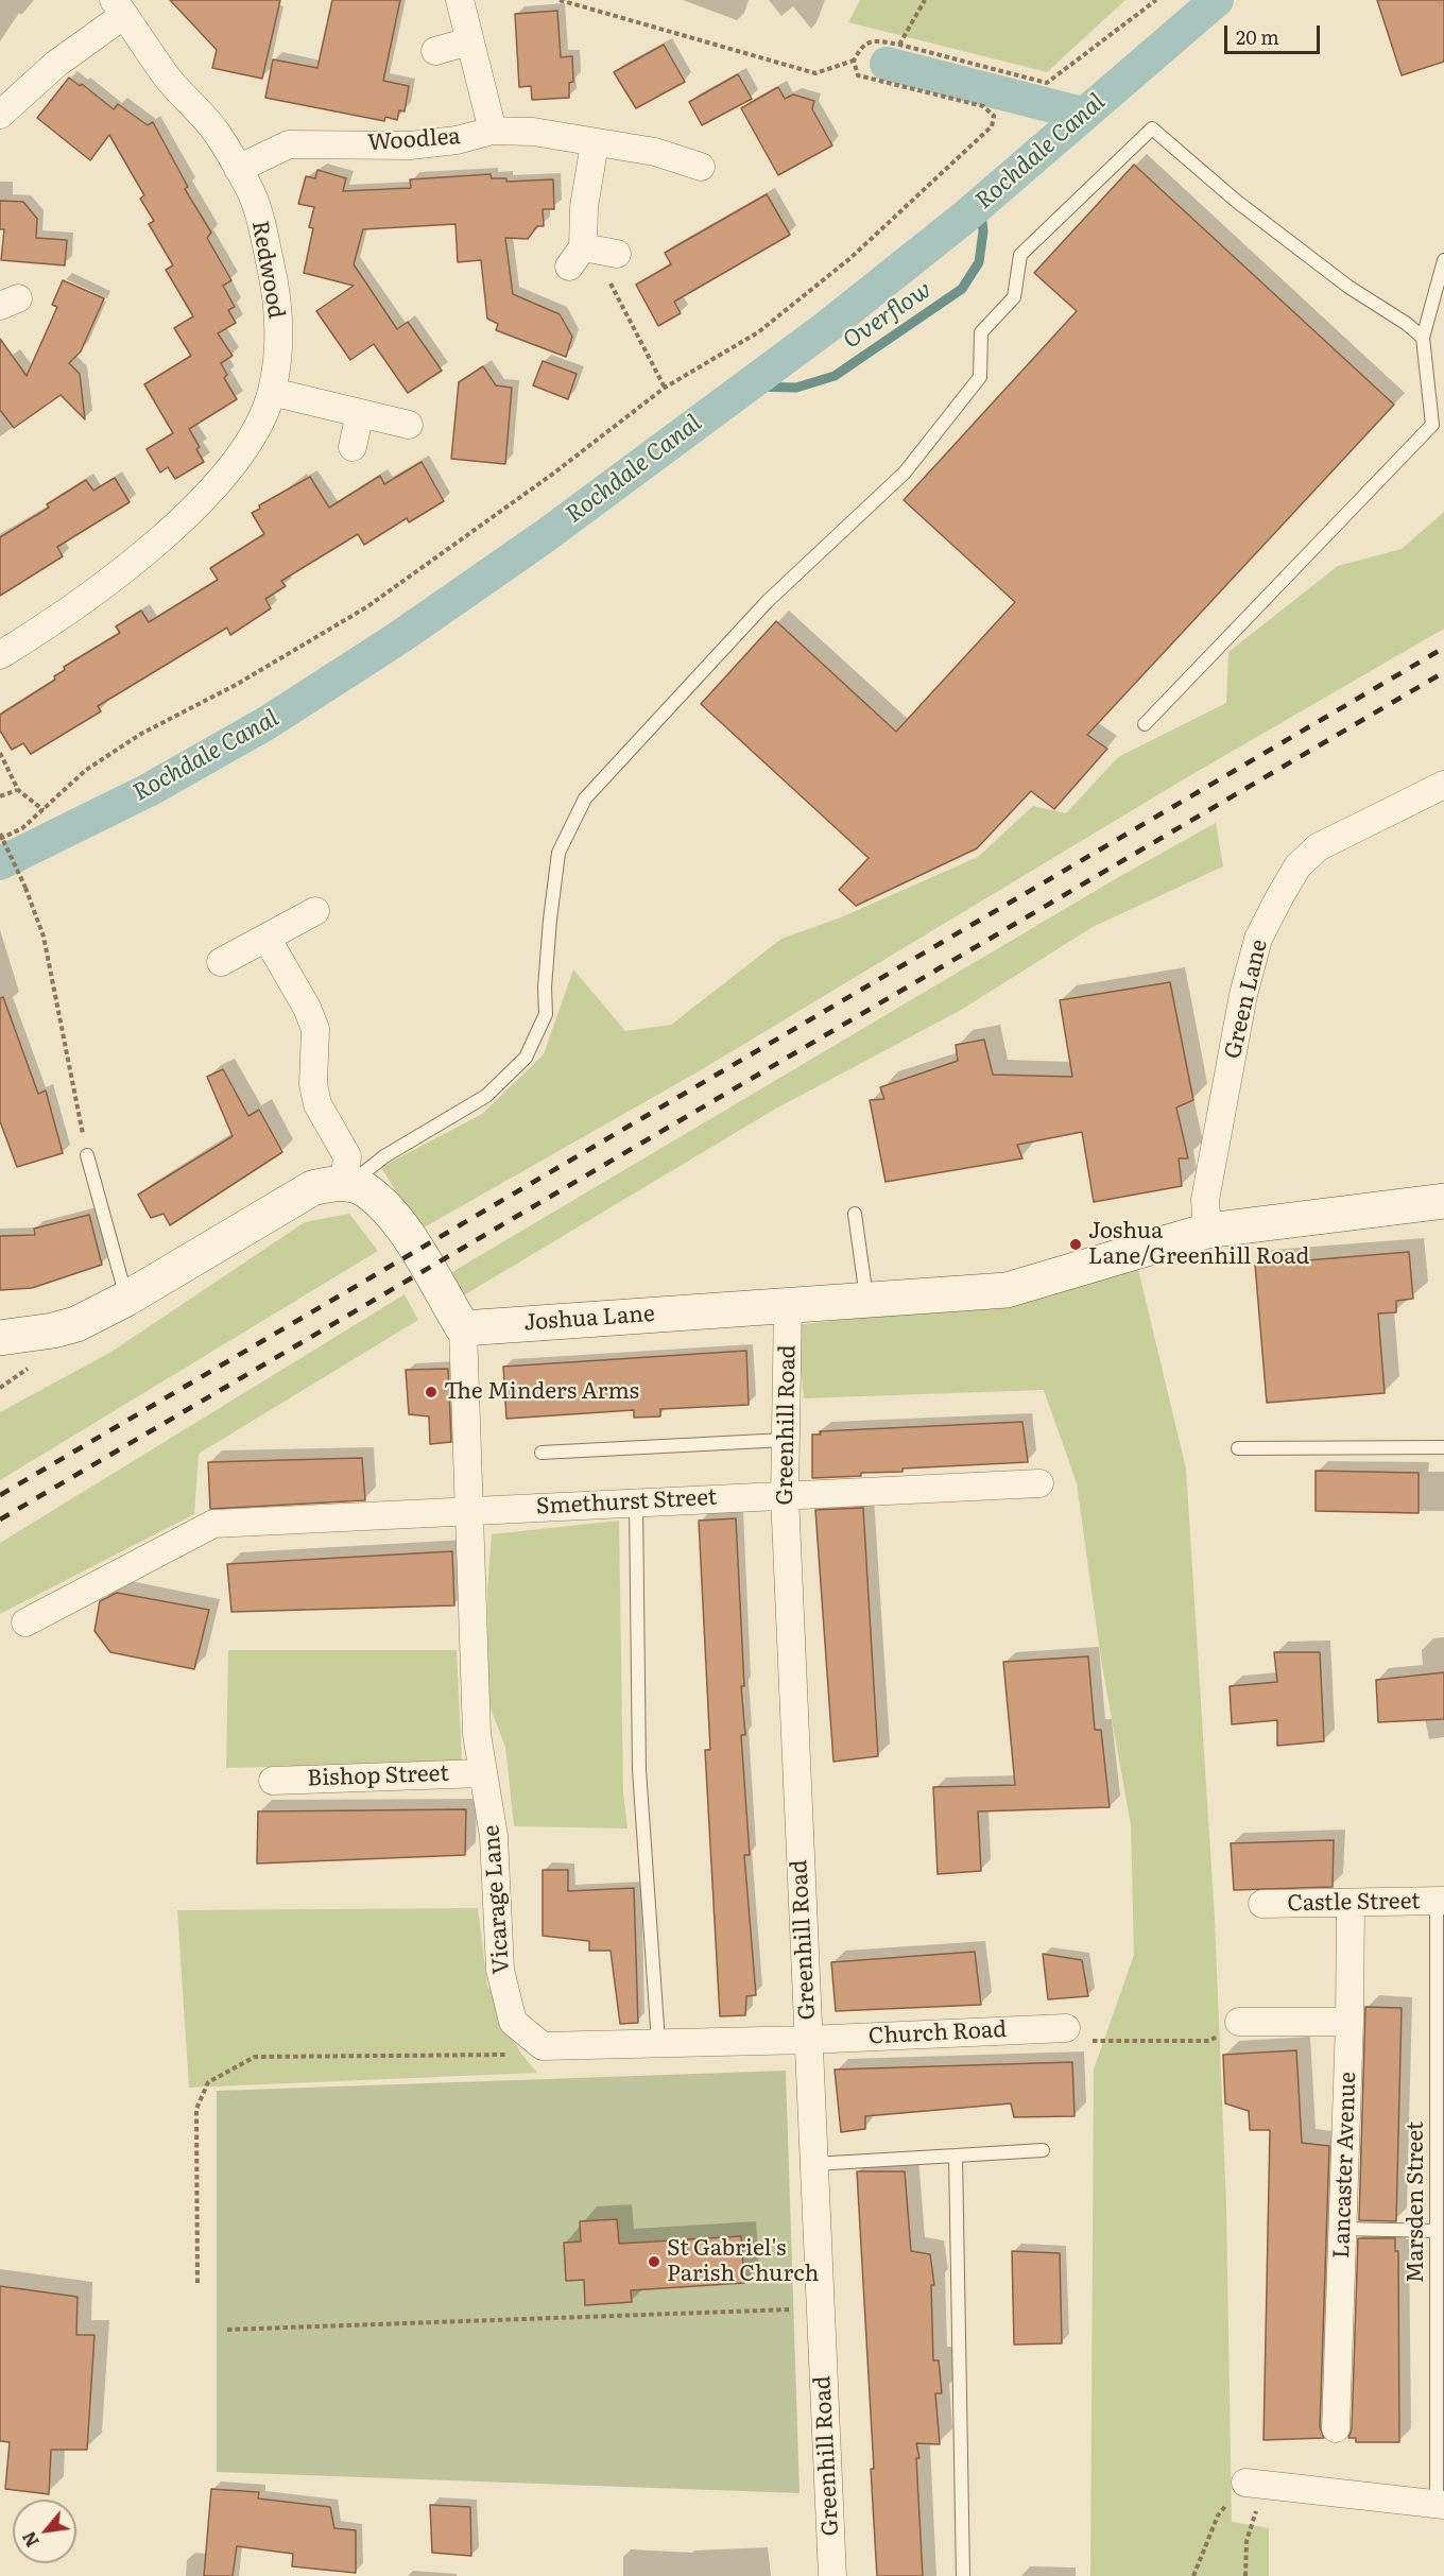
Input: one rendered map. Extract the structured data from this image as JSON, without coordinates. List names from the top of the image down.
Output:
{
  "streets": {
    "street": [
      "Woodlea",
      "Redwood",
      "Green Lane",
      "Joshua Lane",
      "Greenhill Road",
      "Smethurst Street",
      "Bishop Street",
      "Vicarage Lane",
      "Castle Street",
      "Church Road",
      "Lancaster Avenue"
    ],
    "lane": ["Marsden Street"]
  },
  "crossings": [
    ["Woodlea", "Redwood"],
    ["Green Lane", "Joshua Lane"],
    ["Joshua Lane", "Greenhill Road"],
    ["Joshua Lane", "Vicarage Lane"],
    ["Greenhill Road", "Smethurst Street"],
    ["Greenhill Road", "Church Road"],
    ["Smethurst Street", "Vicarage Lane"],
    ["Bishop Street", "Vicarage Lane"],
    ["Castle Street", "Lancaster Avenue"],
    ["Castle Street", "Marsden Street"]
  ],
  "water": ["Rochdale Canal", "Overflow"],
  "places": ["Joshua Lane/Greenhill Road", "The Minders Arms", "St Gabriel's Parish Church"],
  "scale_bar": "20 m",
  "north": "bottom left"
}
